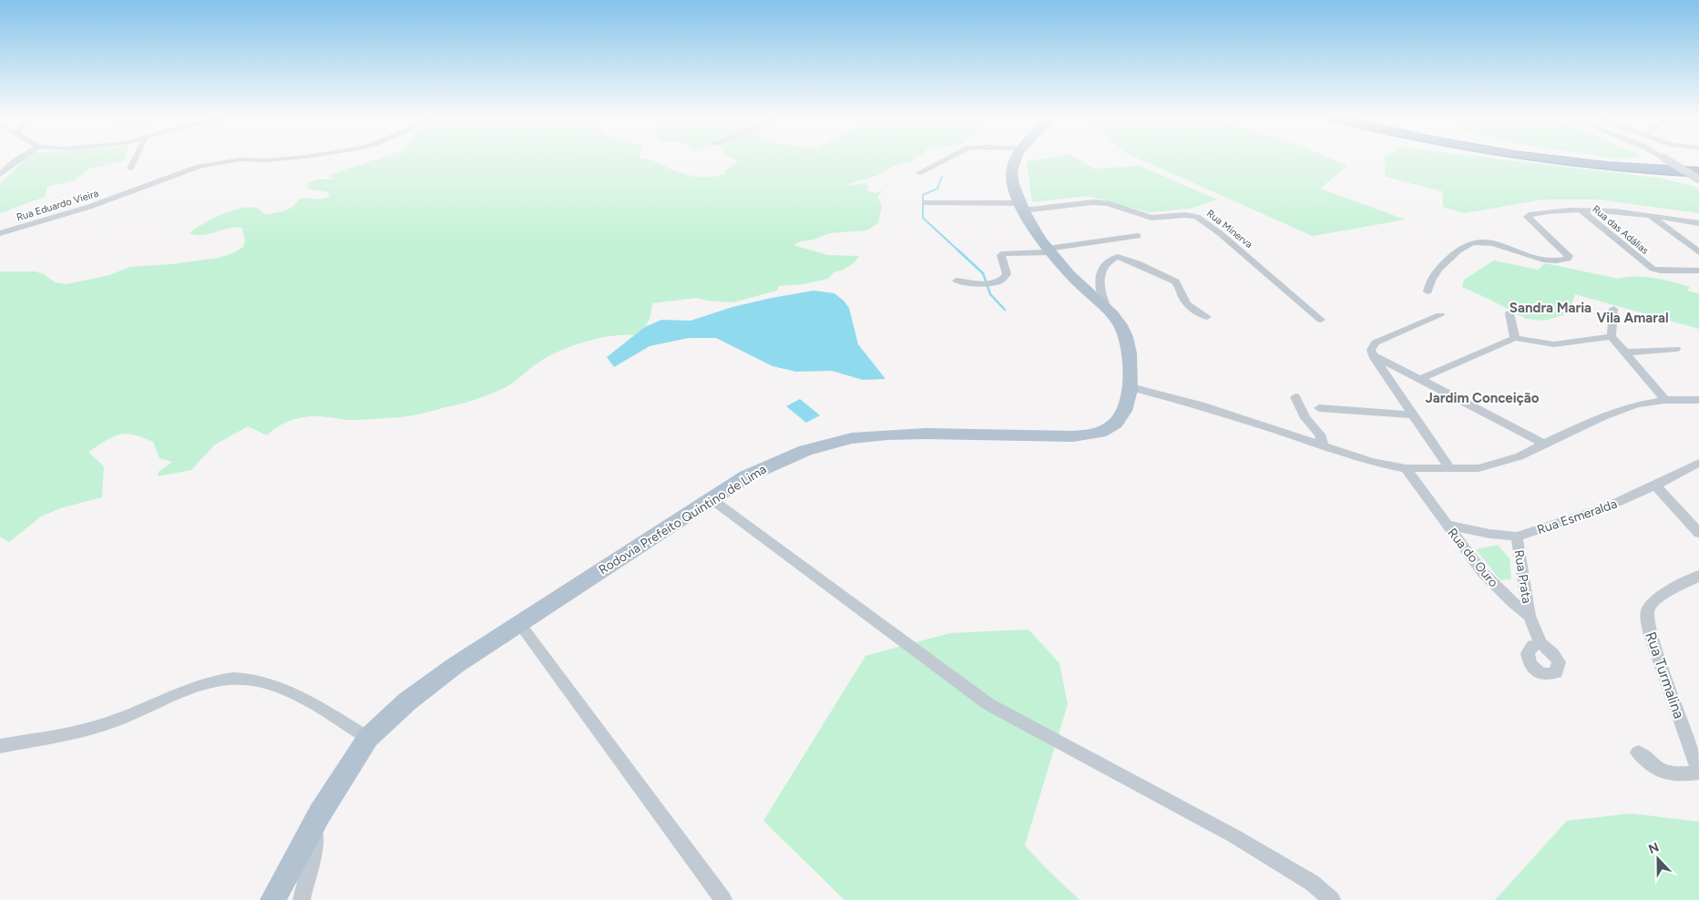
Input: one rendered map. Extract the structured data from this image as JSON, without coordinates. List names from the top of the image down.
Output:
{
  "streets": {
    "main road": ["Rodovia Prefeito Quintino de Lima"],
    "street": [
      "Rua Eduardo Vieira",
      "Rua Minerva",
      "Rua das Adálias",
      "Rua Esmeralda",
      "Rua do Ouro",
      "Rua Prata",
      "Rua Turmalina"
    ]
  },
  "crossings": [
    ["Rua Minerva", "Rodovia Prefeito Quintino de Lima"],
    ["Rua Esmeralda", "Rua do Ouro"],
    ["Rua Esmeralda", "Rua Prata"],
    ["Rua do Ouro", "Rua Prata"]
  ],
  "districts": ["Sandra Maria", "Vila Amaral", "Jardim Conceição"],
  "north": "top"
}
